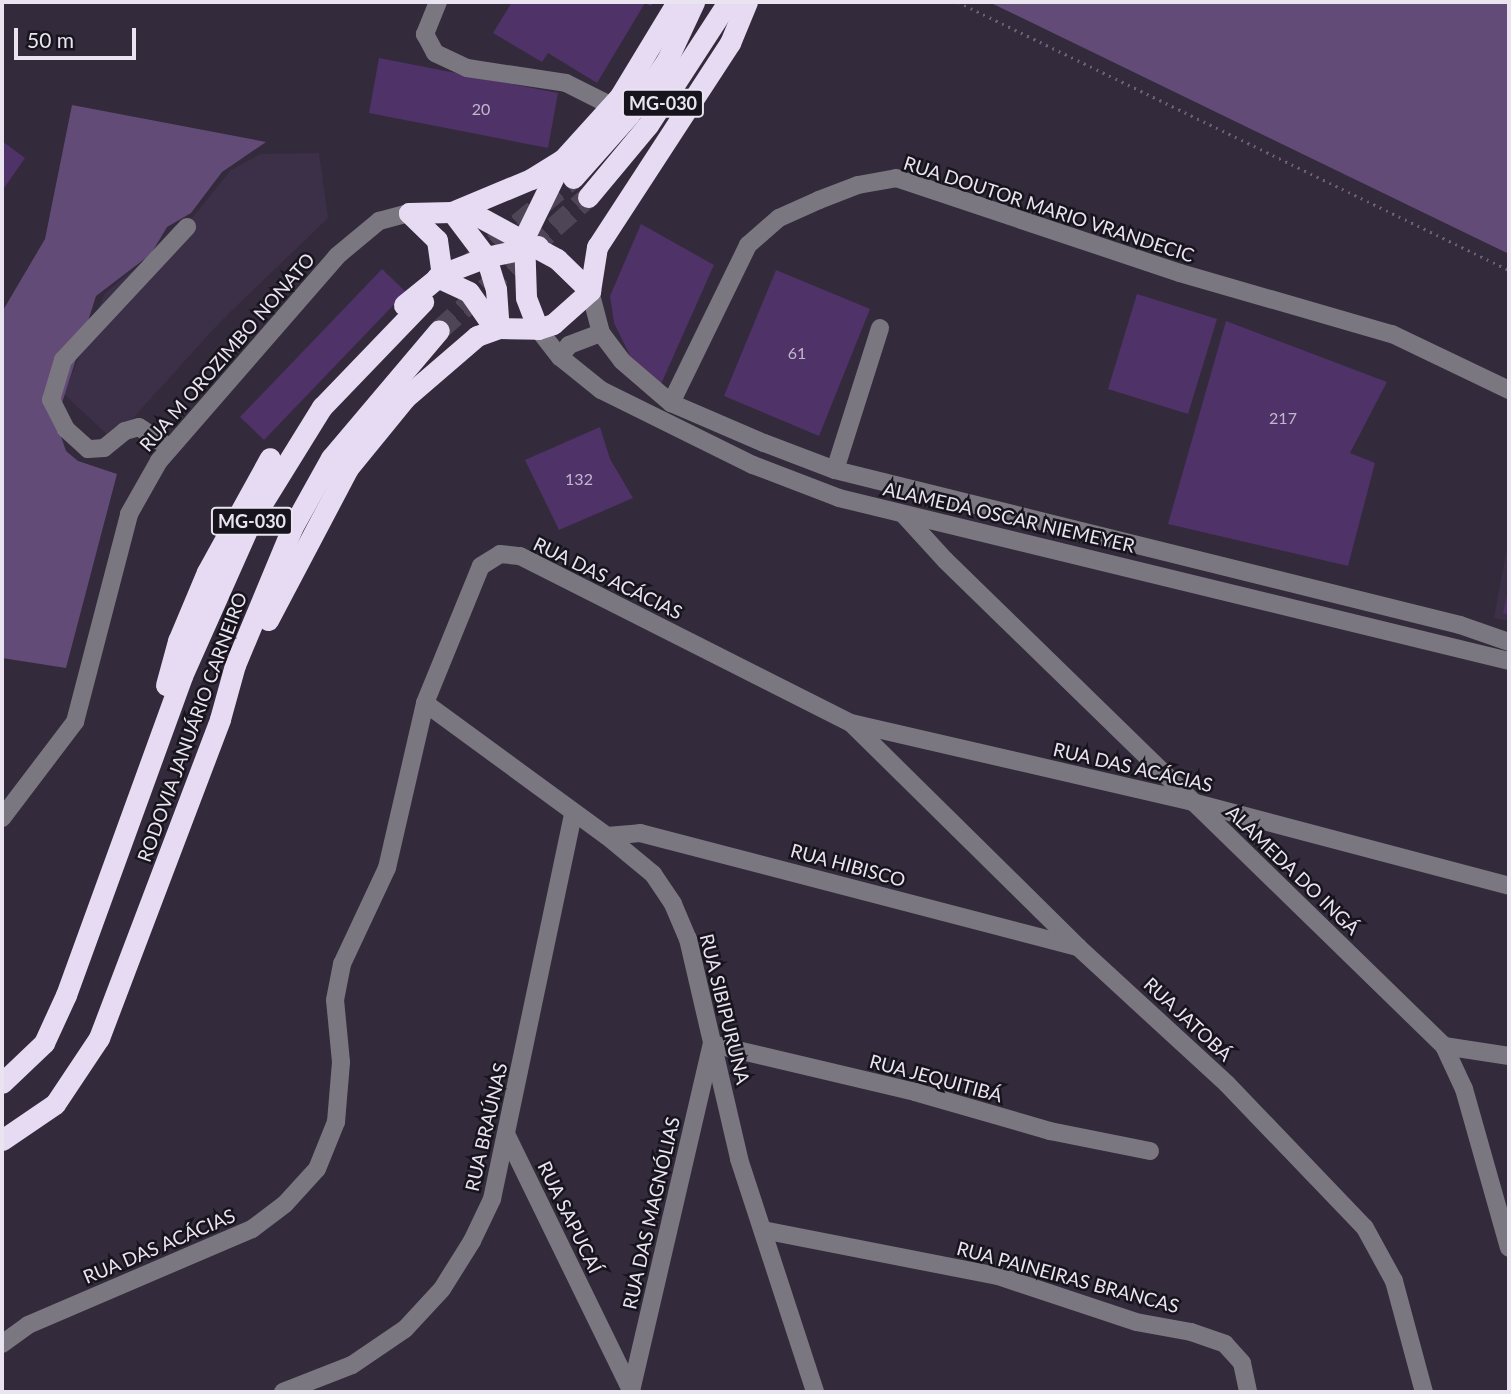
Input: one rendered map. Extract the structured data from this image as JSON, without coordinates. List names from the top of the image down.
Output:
{
  "streets": {
    "highway": ["MG-030", "RODOVIA JANUÁRIO CARNEIRO"],
    "street": [
      "RUA DOUTOR MARIO VRANDECIC",
      "RUA M OROZIMBO NONATO",
      "ALAMEDA OSCAR NIEMEYER",
      "RUA DAS ACÁCIAS",
      "RUA HIBISCO",
      "ALAMEDA DO INGÁ",
      "RUA SIBIPURUNA",
      "RUA JATOBÁ",
      "RUA JEQUITIBÁ",
      "RUA BRAÚNAS",
      "RUA DAS MAGNÓLIAS",
      "RUA SAPUCAÍ",
      "RUA PAINEIRAS BRANCAS"
    ]
  },
  "crossings": [
    ["RUA DOUTOR MARIO VRANDECIC", "ALAMEDA OSCAR NIEMEYER"],
    ["ALAMEDA OSCAR NIEMEYER", "ALAMEDA DO INGÁ"],
    ["RUA DAS ACÁCIAS", "ALAMEDA DO INGÁ"],
    ["RUA DAS ACÁCIAS", "RUA SIBIPURUNA"],
    ["RUA DAS ACÁCIAS", "RUA JATOBÁ"],
    ["RUA HIBISCO", "RUA SIBIPURUNA"],
    ["RUA HIBISCO", "RUA JATOBÁ"],
    ["RUA SIBIPURUNA", "RUA JEQUITIBÁ"],
    ["RUA SIBIPURUNA", "RUA BRAÚNAS"],
    ["RUA SIBIPURUNA", "RUA DAS MAGNÓLIAS"],
    ["RUA SIBIPURUNA", "RUA PAINEIRAS BRANCAS"],
    ["RUA JEQUITIBÁ", "RUA DAS MAGNÓLIAS"],
    ["RUA BRAÚNAS", "RUA SAPUCAÍ"],
    ["RUA DAS MAGNÓLIAS", "RUA SAPUCAÍ"]
  ],
  "house_numbers": [
    "20",
    "61",
    "217",
    "132"
  ],
  "scale_bar": "50 m"
}
